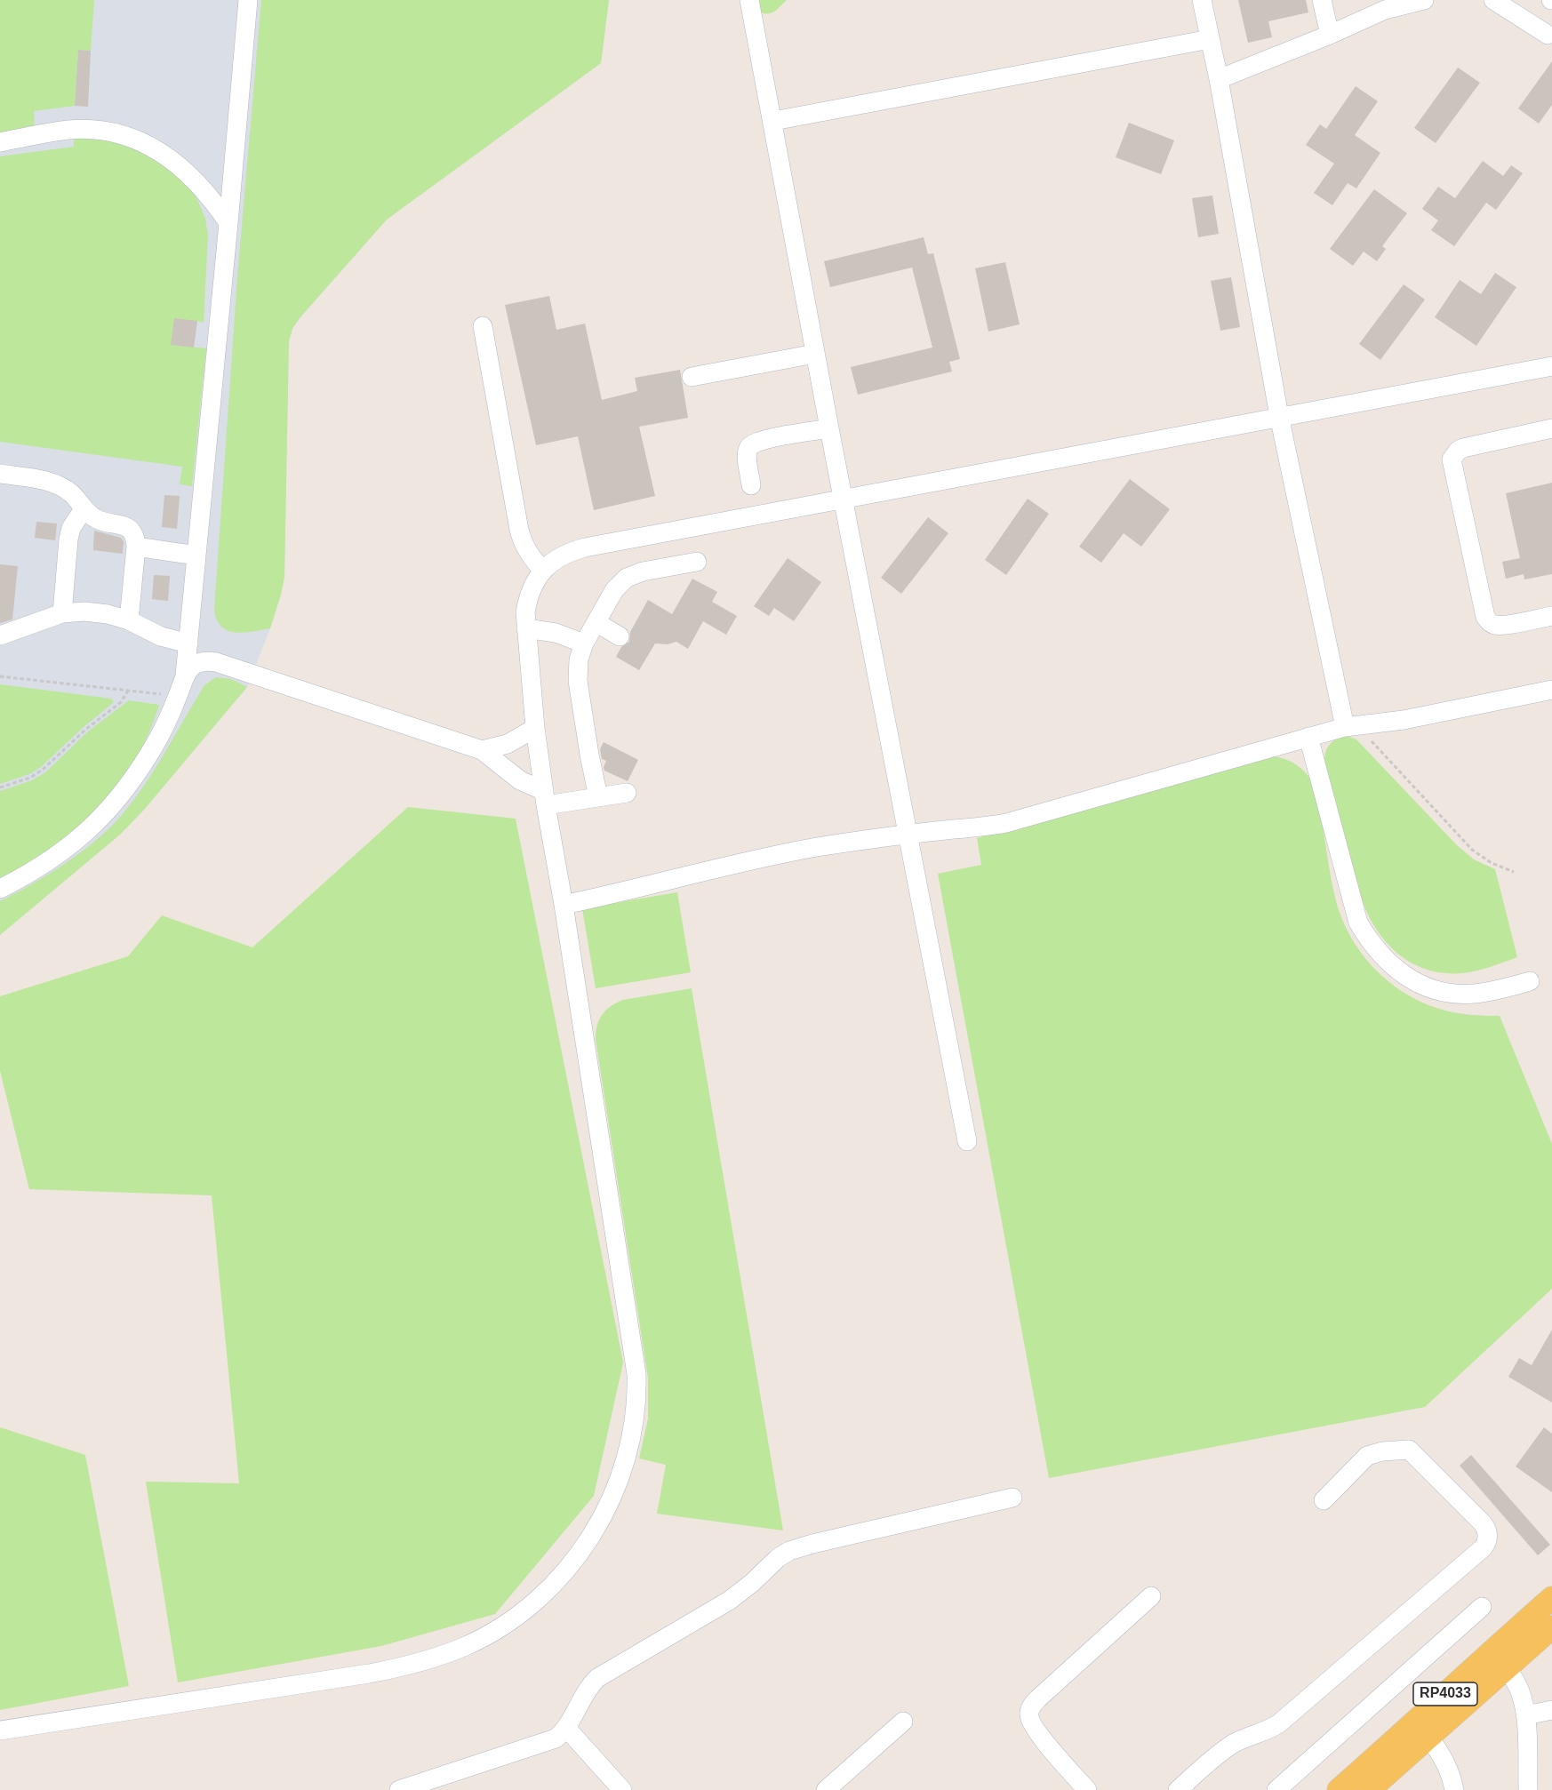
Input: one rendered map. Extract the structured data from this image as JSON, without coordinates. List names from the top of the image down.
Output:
{
  "streets": {
    "main road": ["RP4033"]
  }
}
